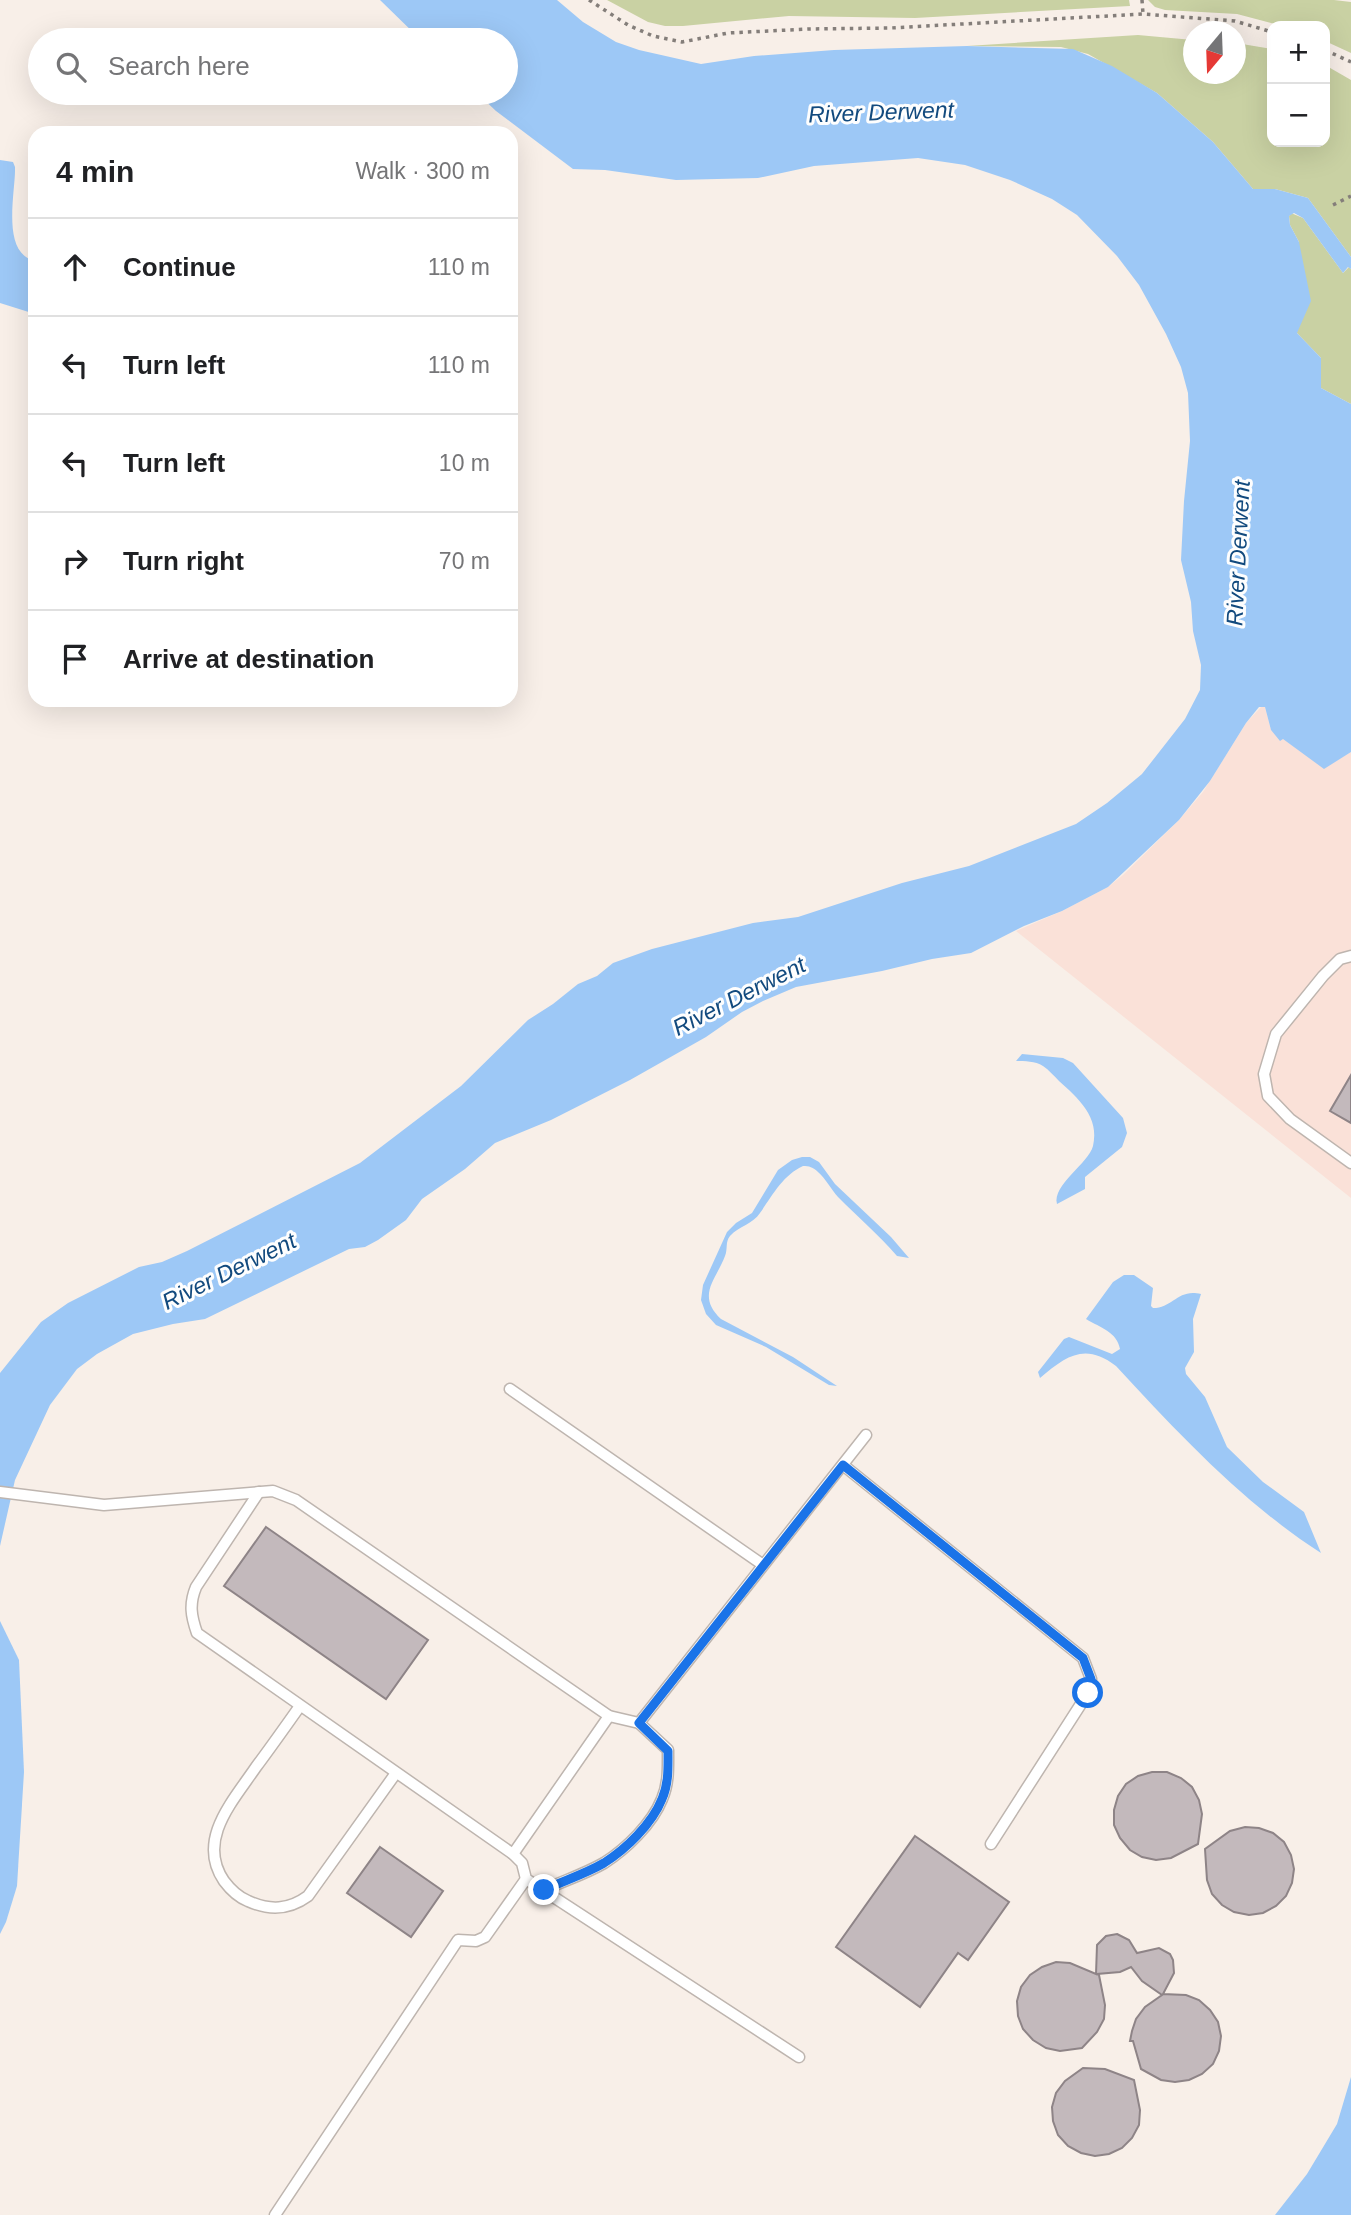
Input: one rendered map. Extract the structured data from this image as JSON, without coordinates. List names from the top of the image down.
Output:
{
  "water": ["River Derwent"],
  "north": "bottom",
  "page": {
    "map_buttons": ["+", "−"],
    "search": "Search here",
    "heading": ["4 min", "Walk · 300 m"],
    "list": [
      ["Continue", "110 m"],
      ["Turn left", "110 m"],
      ["Turn left", "10 m"],
      ["Turn right", "70 m"],
      "Arrive at destination"
    ]
  }
}
